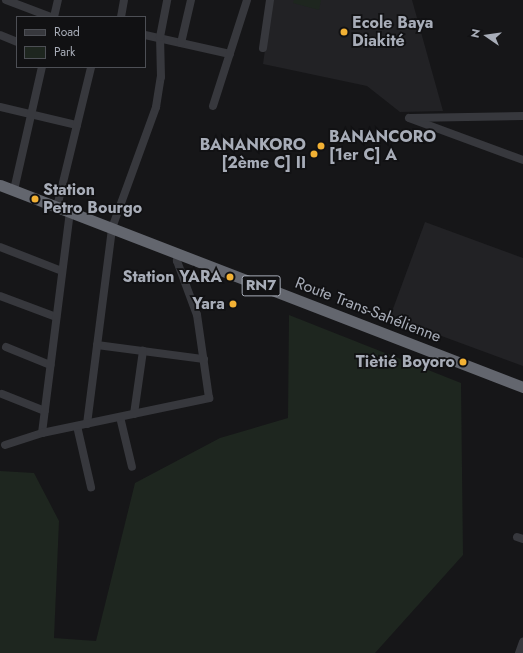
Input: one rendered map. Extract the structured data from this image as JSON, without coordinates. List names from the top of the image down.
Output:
{
  "streets": {
    "highway": ["RN7", "Route Trans-Sahélienne"]
  },
  "places": [
    "Ecole Baya Diakité",
    "BANANCORO [1er C] A",
    "BANANKORO [2ème C] II",
    "Station Petro Bourgo",
    "Station YARA",
    "Yara",
    "Tiètié Boyoro"
  ],
  "legend": ["Road", "Park"],
  "north": "left"
}
